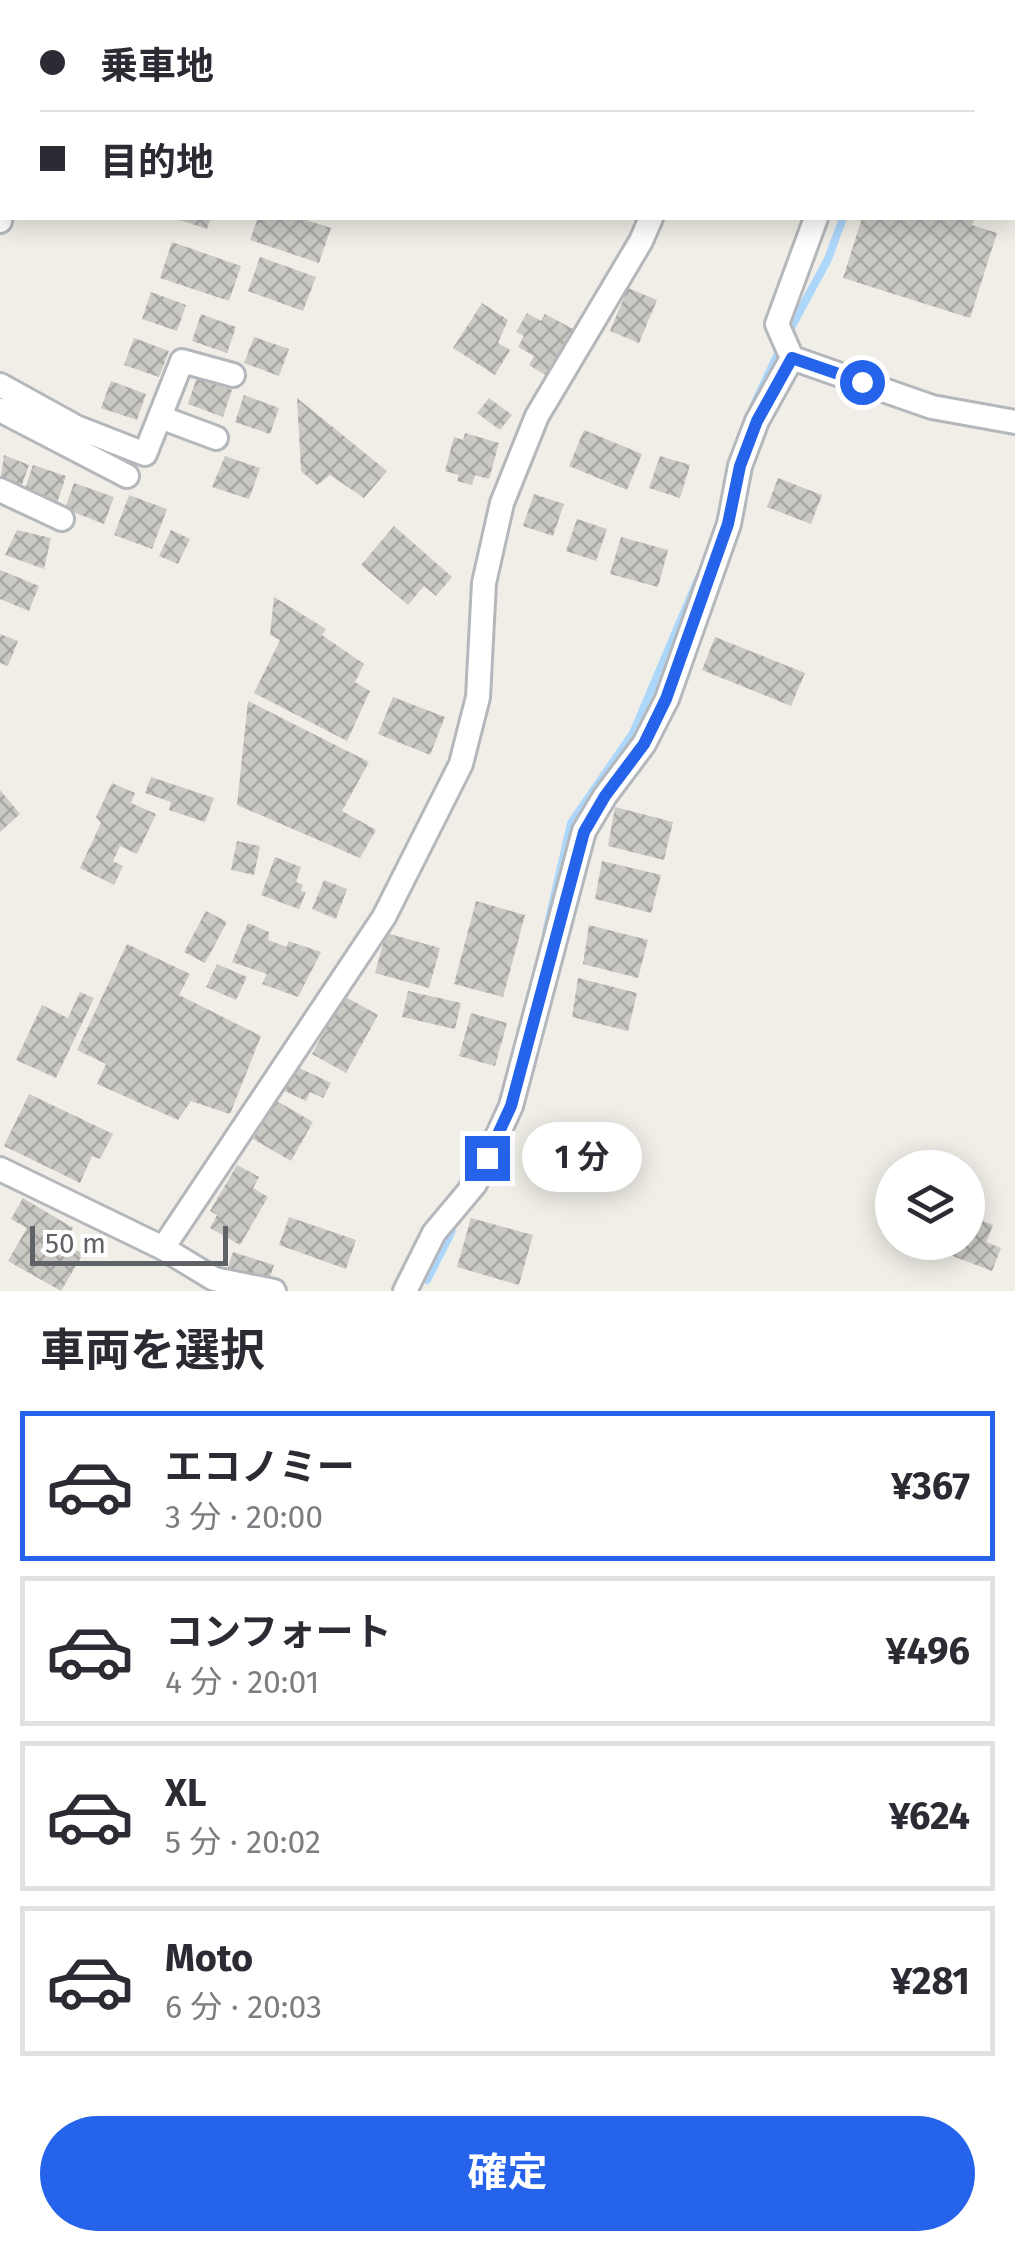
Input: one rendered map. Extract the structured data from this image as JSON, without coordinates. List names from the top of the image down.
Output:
{
  "scale_bar": "50 m",
  "page": {
    "banner": ["乗車地", "目的地"],
    "bubble": "1 分",
    "scale": "50 m",
    "heading": "車両を選択",
    "list": [
      {
        "name": "エコノミー",
        "note": "3 分 · 20:00",
        "value": "¥367"
      },
      {
        "name": "コンフォート",
        "note": "4 分 · 20:01",
        "value": "¥496"
      },
      {
        "name": "XL",
        "note": "5 分 · 20:02",
        "value": "¥624"
      },
      {
        "name": "Moto",
        "note": "6 分 · 20:03",
        "value": "¥281"
      }
    ],
    "buttons": "確定"
  }
}
